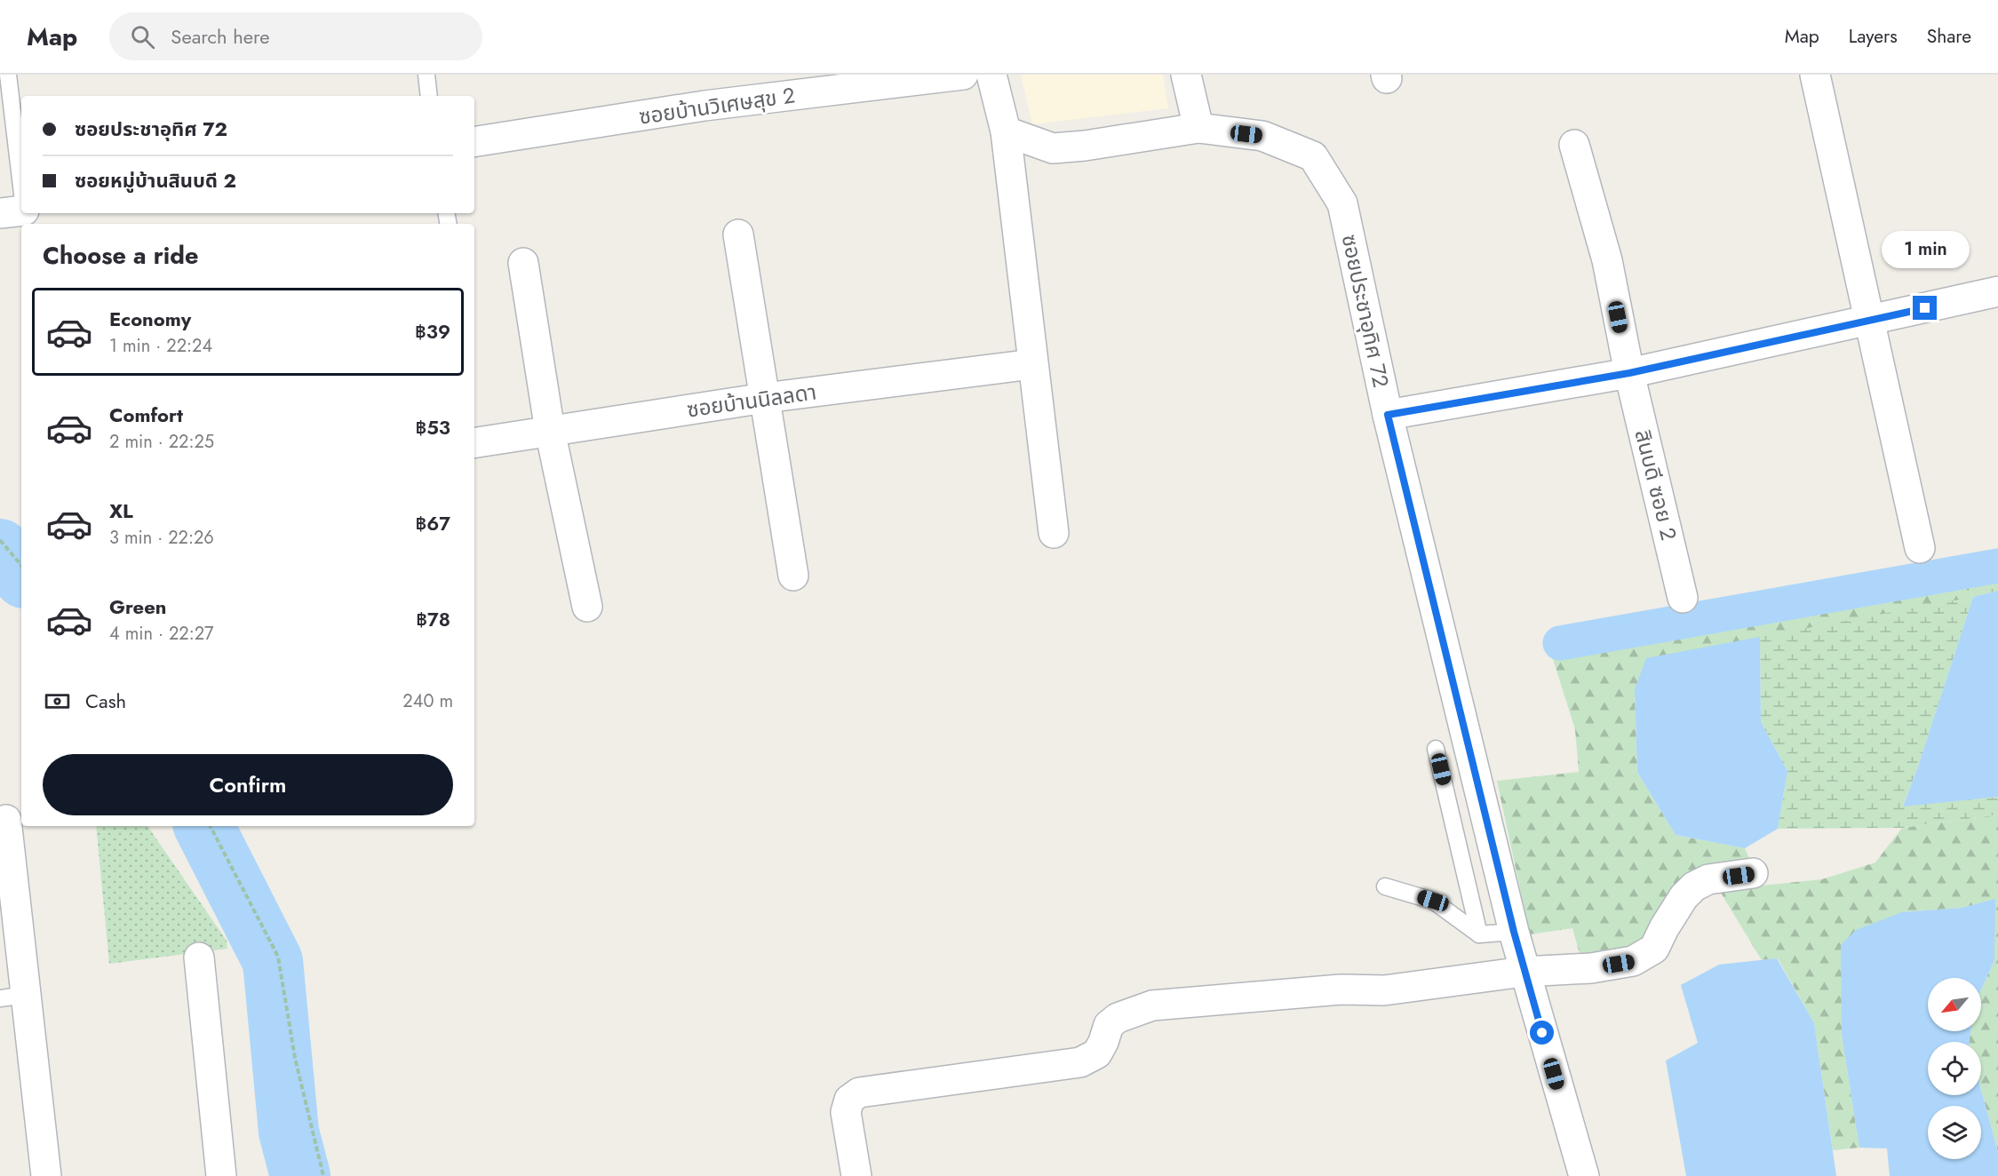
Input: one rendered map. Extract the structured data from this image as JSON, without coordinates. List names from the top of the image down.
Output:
{
  "streets": {
    "street": [
      "ซอยบ้านวิเศษสุข 2",
      "ซอยประชาอุทิศ 72",
      "ซอยบ้านนิลลดา",
      "สินบดี ซอย 2"
    ]
  },
  "north": "bottom left",
  "page": {
    "header": "Map",
    "search": "Search here",
    "nav": ["Map", "Layers", "Share"],
    "banner": ["ซอยประชาอุทิศ 72", "ซอยหมู่บ้านสินบดี 2"],
    "heading": "Choose a ride",
    "bubble": "1 min",
    "list": [
      {
        "name": "Economy",
        "note": "1 min · 22:24",
        "value": "฿39"
      },
      {
        "name": "Comfort",
        "note": "2 min · 22:25",
        "value": "฿53"
      },
      {
        "name": "XL",
        "note": "3 min · 22:26",
        "value": "฿67"
      },
      {
        "name": "Green",
        "note": "4 min · 22:27",
        "value": "฿78"
      }
    ],
    "pay": ["Cash", "240 m"],
    "buttons": "Confirm"
  }
}
